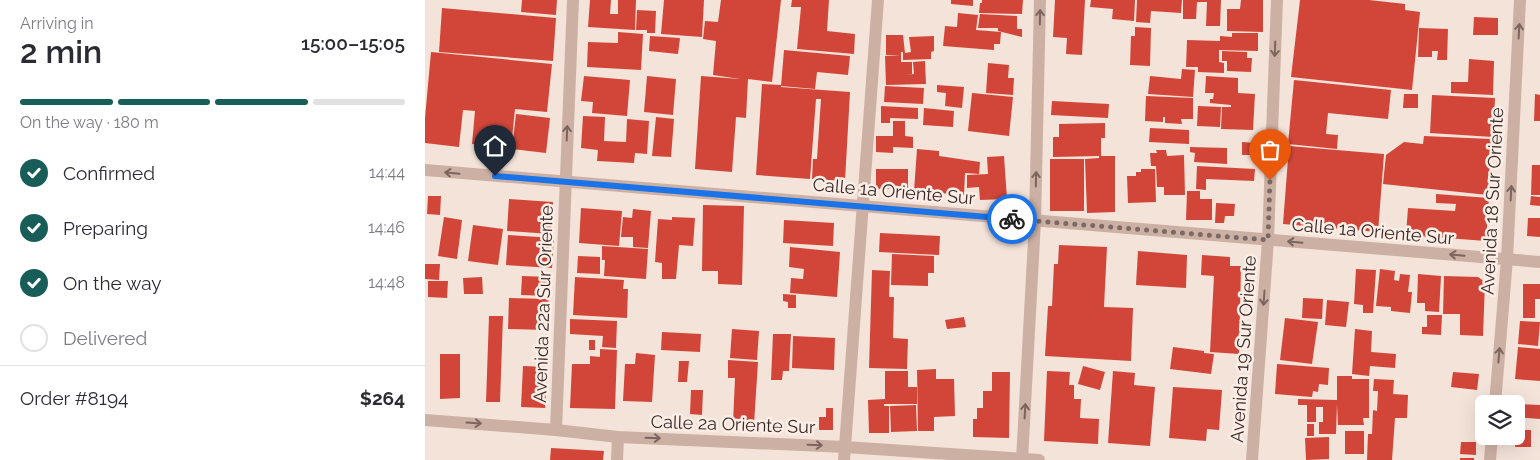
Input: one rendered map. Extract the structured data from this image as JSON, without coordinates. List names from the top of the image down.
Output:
{
  "streets": {
    "street": [
      "Calle 1a Oriente Sur",
      "Avenida 18 Sur Oriente",
      "Avenida 22a Sur Oriente",
      "Avenida 19 Sur Oriente",
      "Calle 2a Oriente Sur"
    ]
  },
  "crossings": [
    ["Calle 1a Oriente Sur", "Avenida 18 Sur Oriente"],
    ["Calle 1a Oriente Sur", "Avenida 22a Sur Oriente"],
    ["Calle 1a Oriente Sur", "Avenida 19 Sur Oriente"],
    ["Avenida 22a Sur Oriente", "Calle 2a Oriente Sur"]
  ],
  "one_way": [
    "Avenida 18 Sur Oriente",
    "Avenida 22a Sur Oriente",
    "Avenida 19 Sur Oriente",
    "Calle 2a Oriente Sur"
  ],
  "page": {
    "heading": ["2 min", "Arriving in", "15:00–15:05"],
    "panel": ["Order #8194", "$264"],
    "bar": "On the way · 180 m",
    "list": [
      ["Confirmed", "14:44"],
      ["Preparing", "14:46"],
      ["On the way", "14:48"],
      "Delivered"
    ]
  }
}
